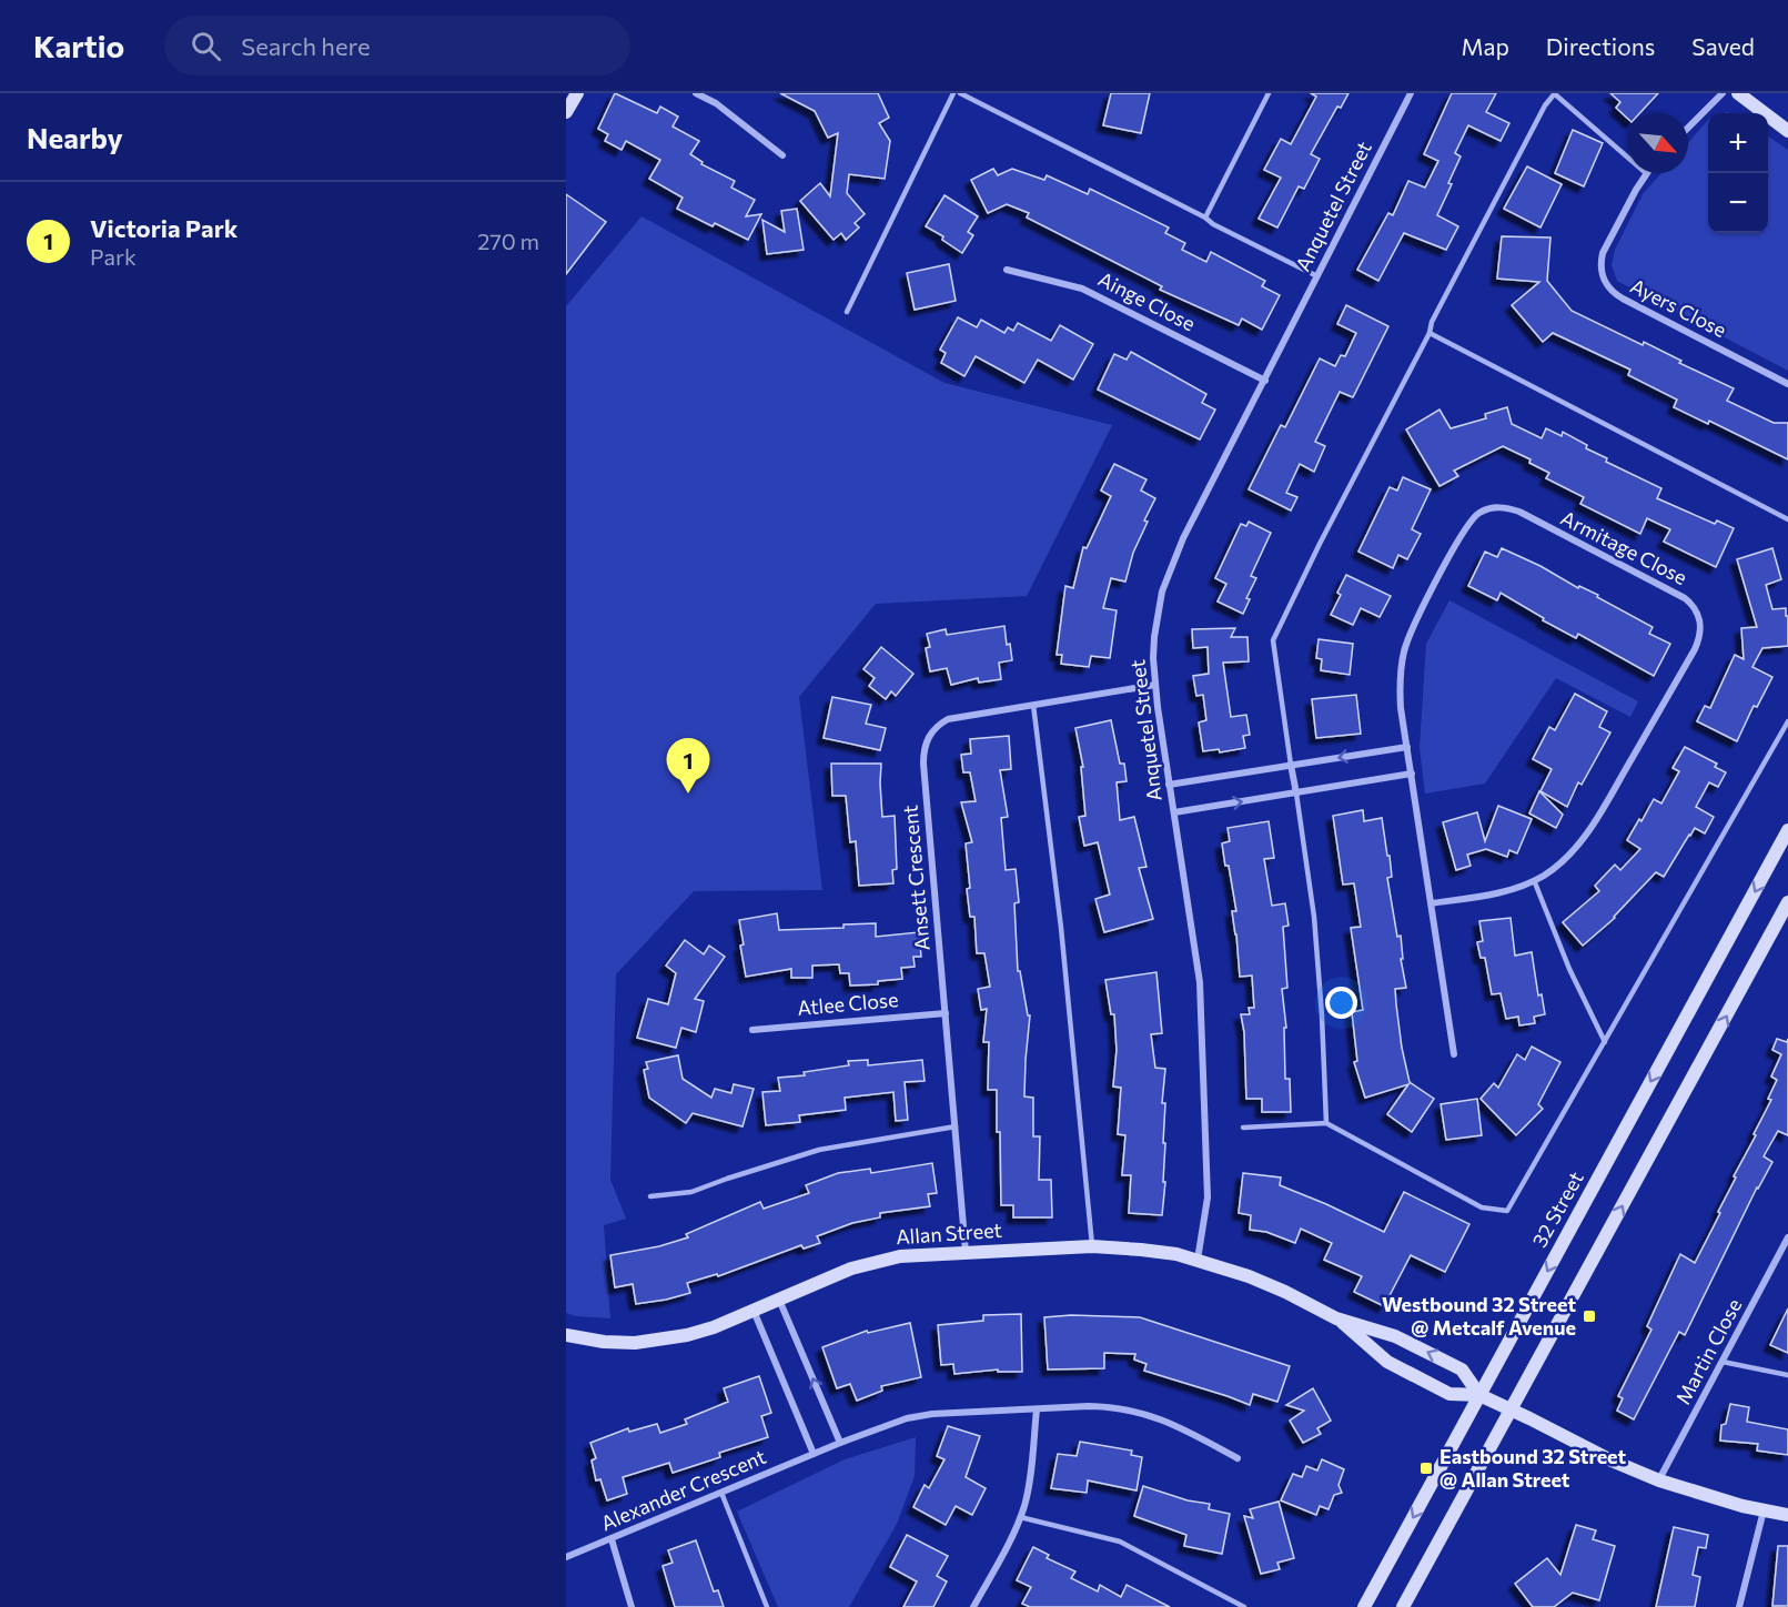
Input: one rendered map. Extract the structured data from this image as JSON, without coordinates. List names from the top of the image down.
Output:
{
  "streets": {
    "main road": ["32 Street", "Allan Street"],
    "street": [
      "Anquetel Street",
      "Ainge Close",
      "Ayers Close",
      "Armitage Close",
      "Ansett Crescent",
      "Atlee Close",
      "Martin Close",
      "Alexander Crescent"
    ]
  },
  "crossings": [
    ["Anquetel Street", "Ainge Close"],
    ["Anquetel Street", "Ansett Crescent"],
    ["Anquetel Street", "Allan Street"],
    ["Ansett Crescent", "Atlee Close"],
    ["Ansett Crescent", "Allan Street"],
    ["32 Street", "Allan Street"]
  ],
  "places": {
    "transit": ["Westbound 32 Street @ Metcalf Avenue", "Eastbound 32 Street @ Allan Street"]
  },
  "north": "bottom right",
  "page": {
    "header": "Kartio",
    "search": "Search here",
    "nav": ["Map", "Directions", "Saved"],
    "heading": "Nearby",
    "map_buttons": ["+", "−"],
    "list": [
      {
        "mark": "1",
        "name": "Victoria Park",
        "note": "Park",
        "value": "270 m"
      }
    ],
    "pins": "1"
  }
}
